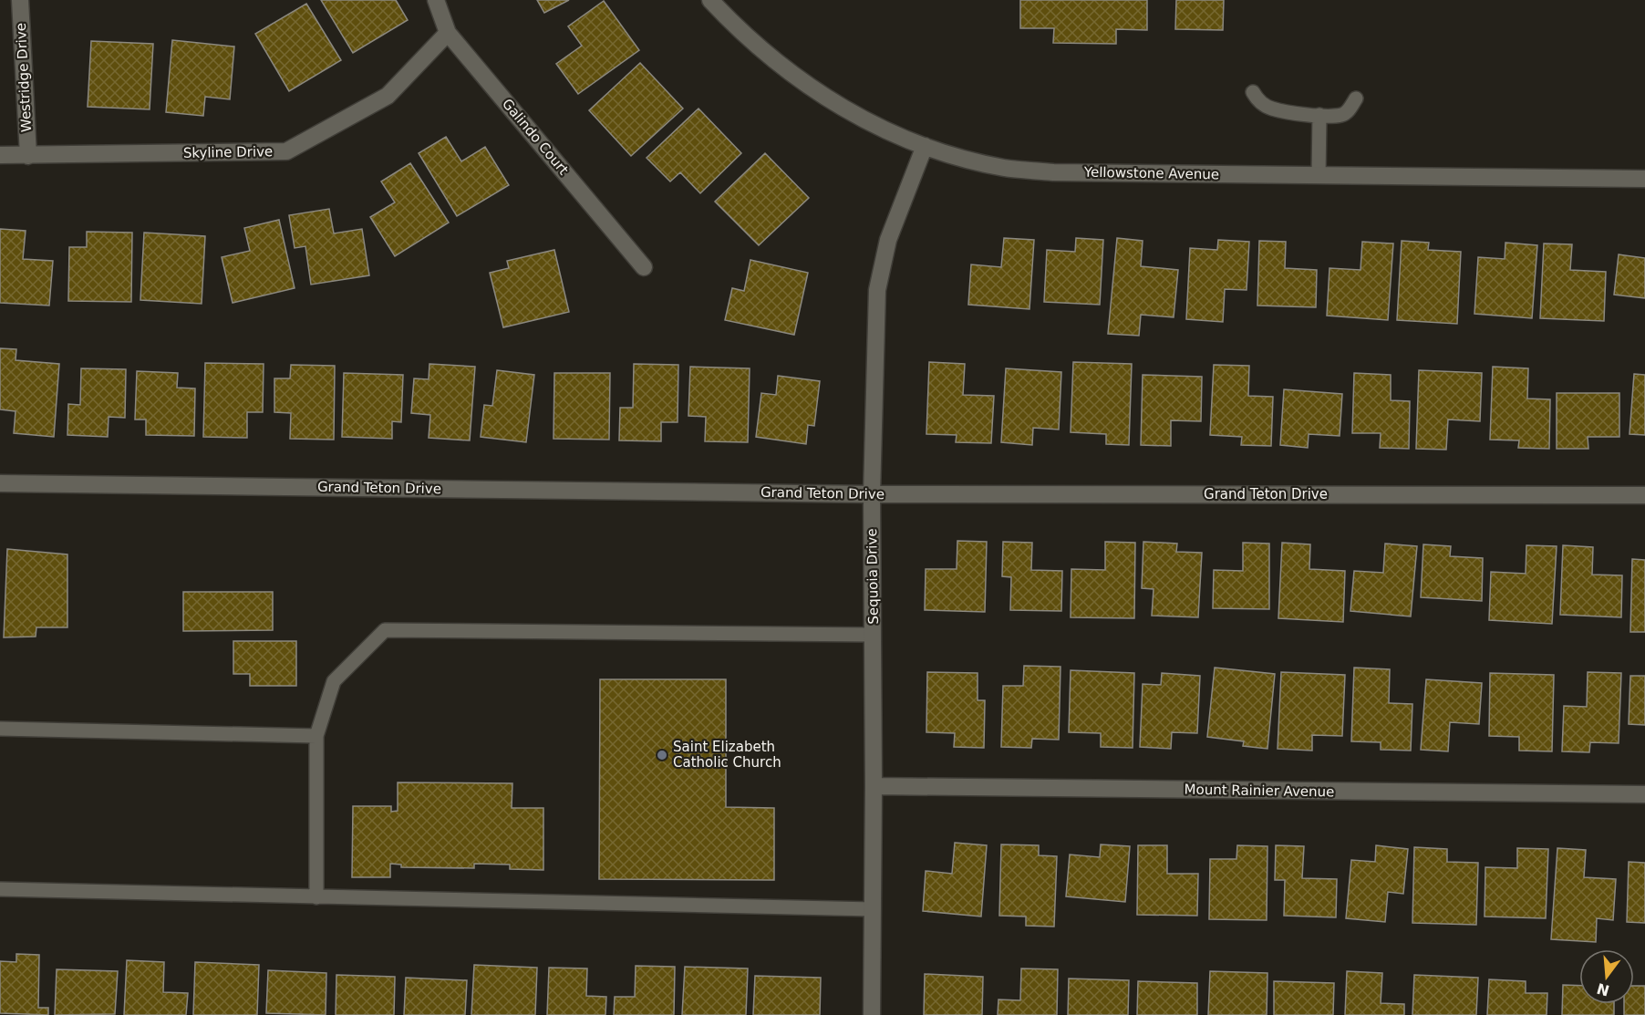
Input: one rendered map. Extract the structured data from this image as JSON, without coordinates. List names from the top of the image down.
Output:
{
  "streets": {
    "street": [
      "Westridge Drive",
      "Galindo Court",
      "Skyline Drive",
      "Yellowstone Avenue",
      "Grand Teton Drive",
      "Sequoia Drive",
      "Mount Rainier Avenue"
    ]
  },
  "crossings": [
    ["Westridge Drive", "Skyline Drive"],
    ["Galindo Court", "Skyline Drive"],
    ["Yellowstone Avenue", "Sequoia Drive"],
    ["Grand Teton Drive", "Sequoia Drive"],
    ["Sequoia Drive", "Mount Rainier Avenue"]
  ],
  "places": ["Saint Elizabeth Catholic Church"],
  "north": "bottom"
}
